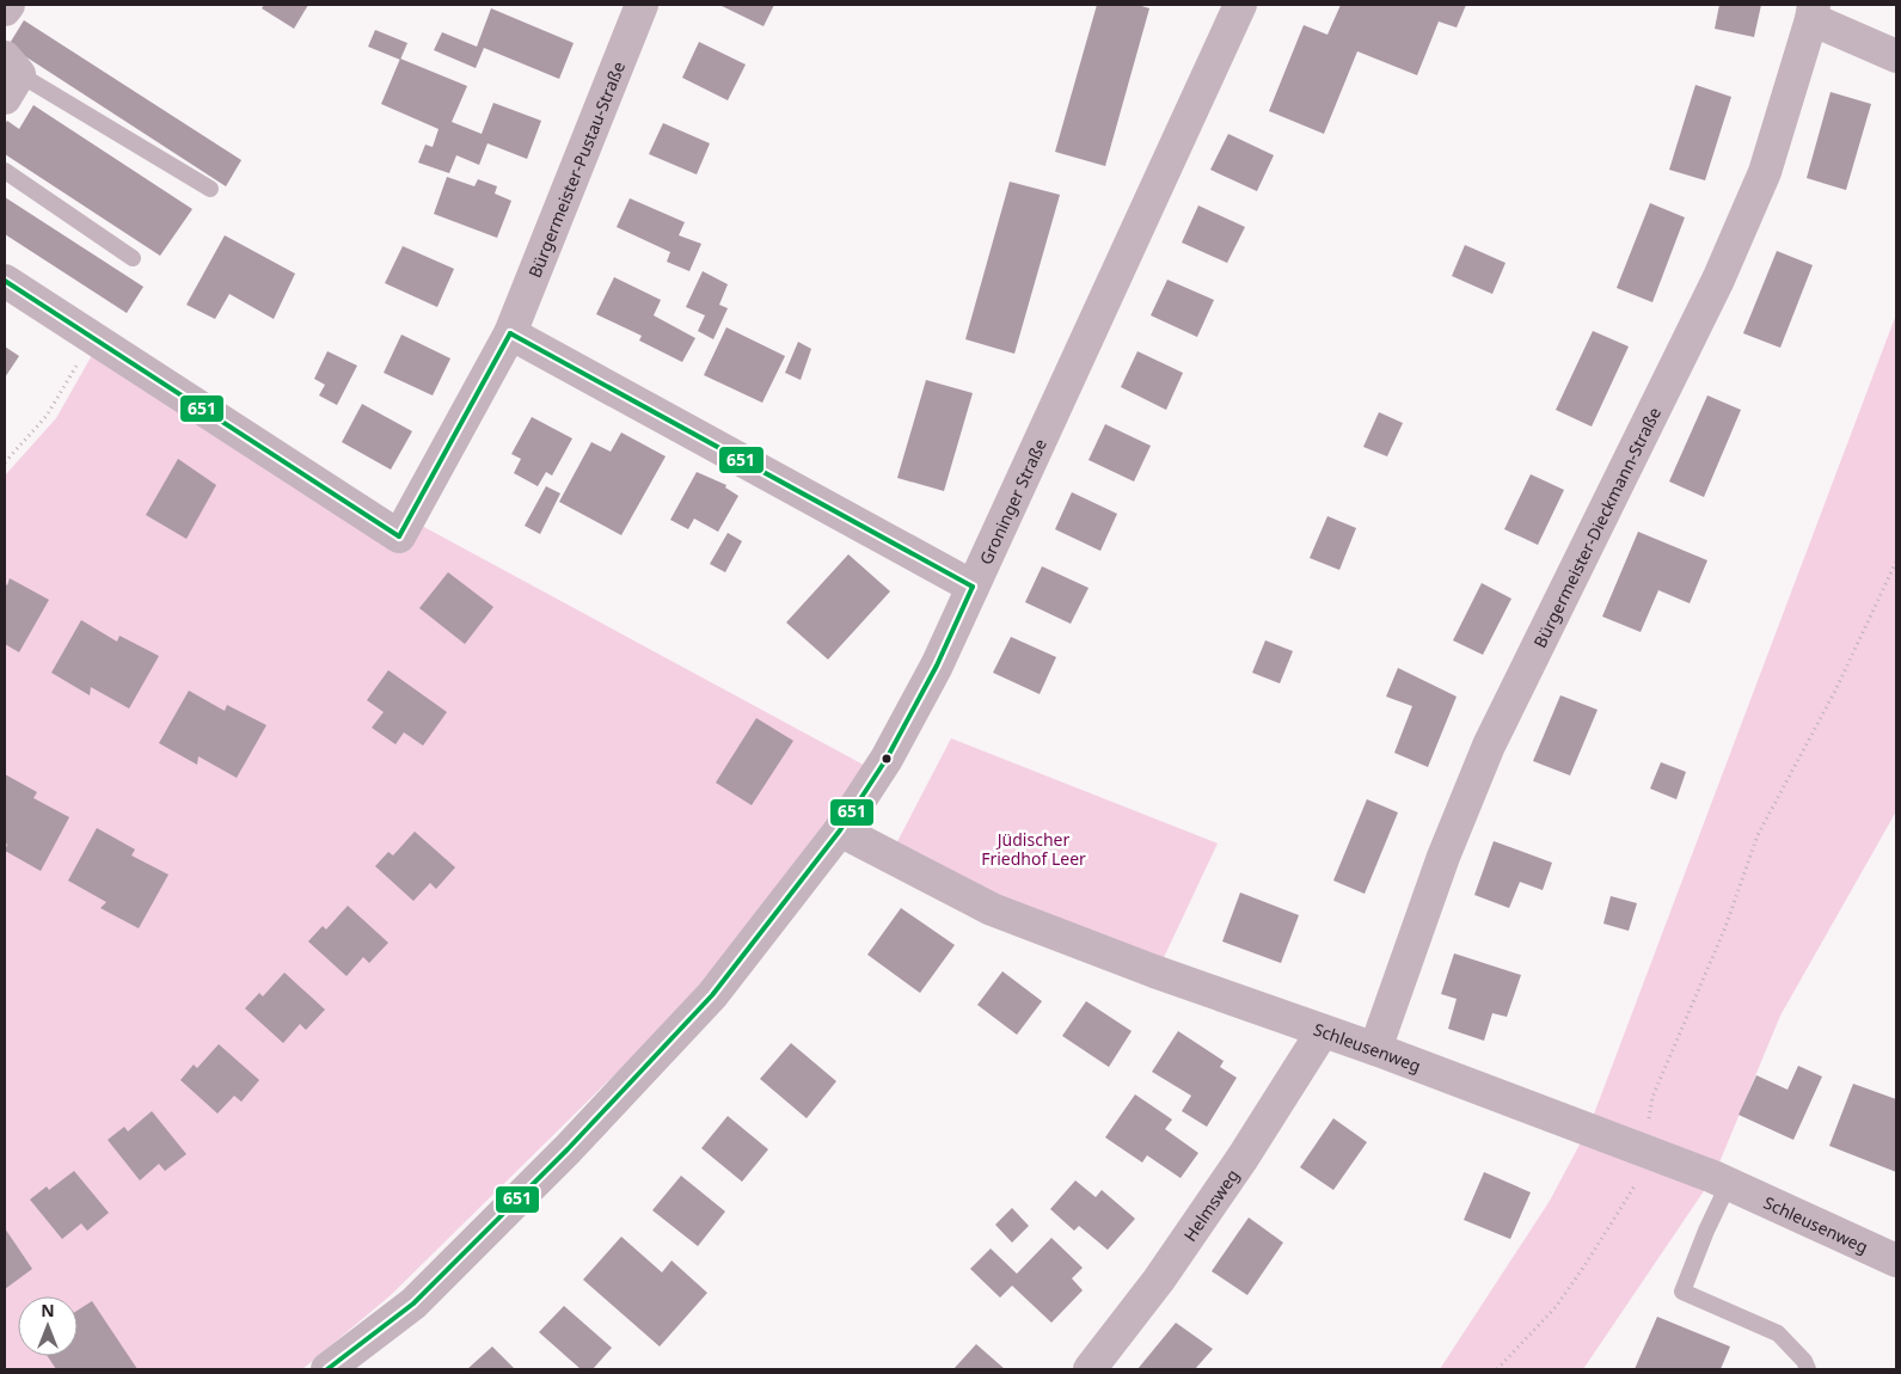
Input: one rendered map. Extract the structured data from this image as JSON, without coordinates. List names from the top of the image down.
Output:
{
  "streets": {
    "street": [
      "Bürgermeister-Pustau-Straße",
      "Groninger Straße",
      "Bürgermeister-Dieckmann-Straße",
      "Schleusenweg",
      "Helmsweg"
    ]
  },
  "crossings": [
    ["Groninger Straße", "Schleusenweg"],
    ["Bürgermeister-Dieckmann-Straße", "Schleusenweg"],
    ["Schleusenweg", "Helmsweg"]
  ],
  "parks": ["Jüdischer Friedhof Leer"],
  "lines": ["transit line 651"],
  "north": "top"
}
